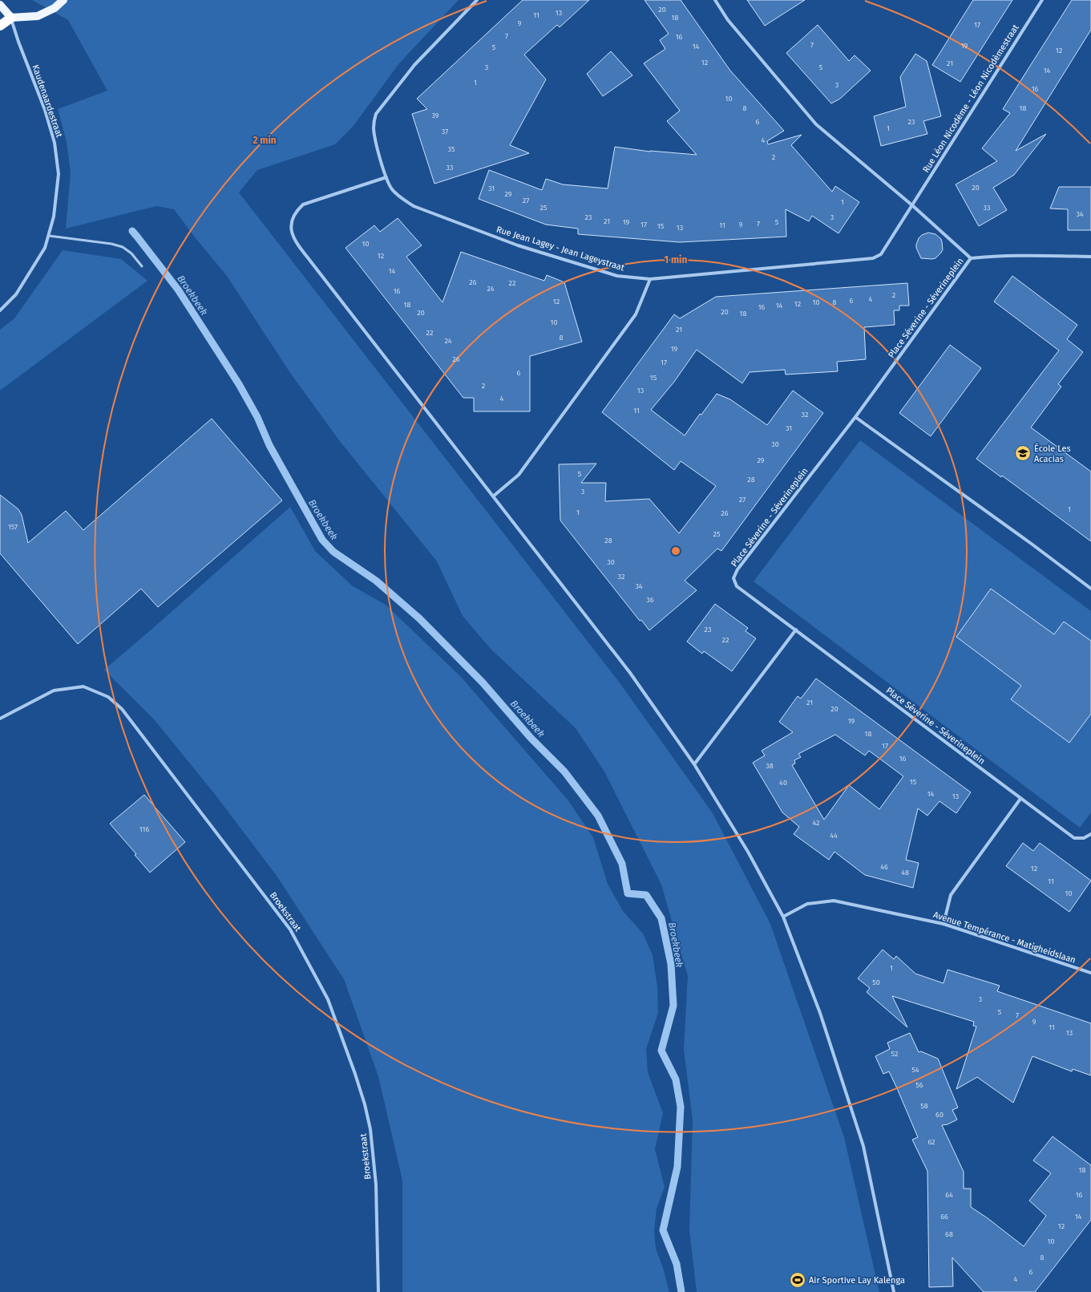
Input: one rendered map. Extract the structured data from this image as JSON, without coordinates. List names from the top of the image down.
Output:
{
  "streets": {
    "street": [
      "Rue Léon Nicodème - Léon Nicodèmestraat",
      "Kaudenaardestraat",
      "Rue Jean Lagey - Jean Lageystraat",
      "Place Séverine - Séverineplein",
      "Broekstraat",
      "Avenue Tempérance - Matigheidslaan"
    ]
  },
  "crossings": [
    ["Rue Léon Nicodème - Léon Nicodèmestraat", "Rue Jean Lagey - Jean Lageystraat"]
  ],
  "water": ["Broekbeek"],
  "places": {
    "school or university": ["École Les Acacias"],
    "sports": ["Air Sportive Lay Kalenga"]
  },
  "house_numbers": [
    "20",
    "13",
    "11",
    "18",
    "9",
    "17",
    "7",
    "16",
    "7",
    "19",
    "14",
    "5",
    "12",
    "12",
    "21",
    "3",
    "5",
    "14",
    "1",
    "3",
    "16",
    "10",
    "8",
    "18",
    "39",
    "6",
    "23",
    "1",
    "37",
    "4",
    "35",
    "2",
    "33",
    "20",
    "31",
    "29",
    "27",
    "1",
    "25",
    "33",
    "34",
    "23",
    "3",
    "21",
    "19",
    "5",
    "7",
    "17",
    "9",
    "11",
    "15",
    "13",
    "10",
    "12",
    "14",
    "26",
    "22",
    "24",
    "16",
    "2",
    "4",
    "6",
    "12",
    "10",
    "8",
    "12",
    "18",
    "14",
    "16",
    "20",
    "20",
    "18",
    "10",
    "21",
    "22",
    "8",
    "24",
    "19",
    "26",
    "17",
    "6",
    "15",
    "2",
    "13",
    "4",
    "11",
    "32",
    "31",
    "30",
    "29",
    "5",
    "28",
    "3",
    "27",
    "1",
    "1",
    "26",
    "157",
    "25",
    "28",
    "30",
    "32",
    "34",
    "36",
    "23",
    "22",
    "21",
    "20",
    "19",
    "18",
    "17",
    "16",
    "38",
    "15",
    "40",
    "14",
    "13",
    "42",
    "116",
    "44",
    "46",
    "12",
    "48",
    "11",
    "10",
    "1",
    "50",
    "3",
    "5",
    "7",
    "9",
    "11",
    "13",
    "52",
    "54",
    "56",
    "58",
    "60",
    "62",
    "18",
    "64",
    "16",
    "66",
    "14",
    "12",
    "68",
    "10",
    "8",
    "6",
    "4"
  ],
  "rings": ["2 min", "1 min"]
}
